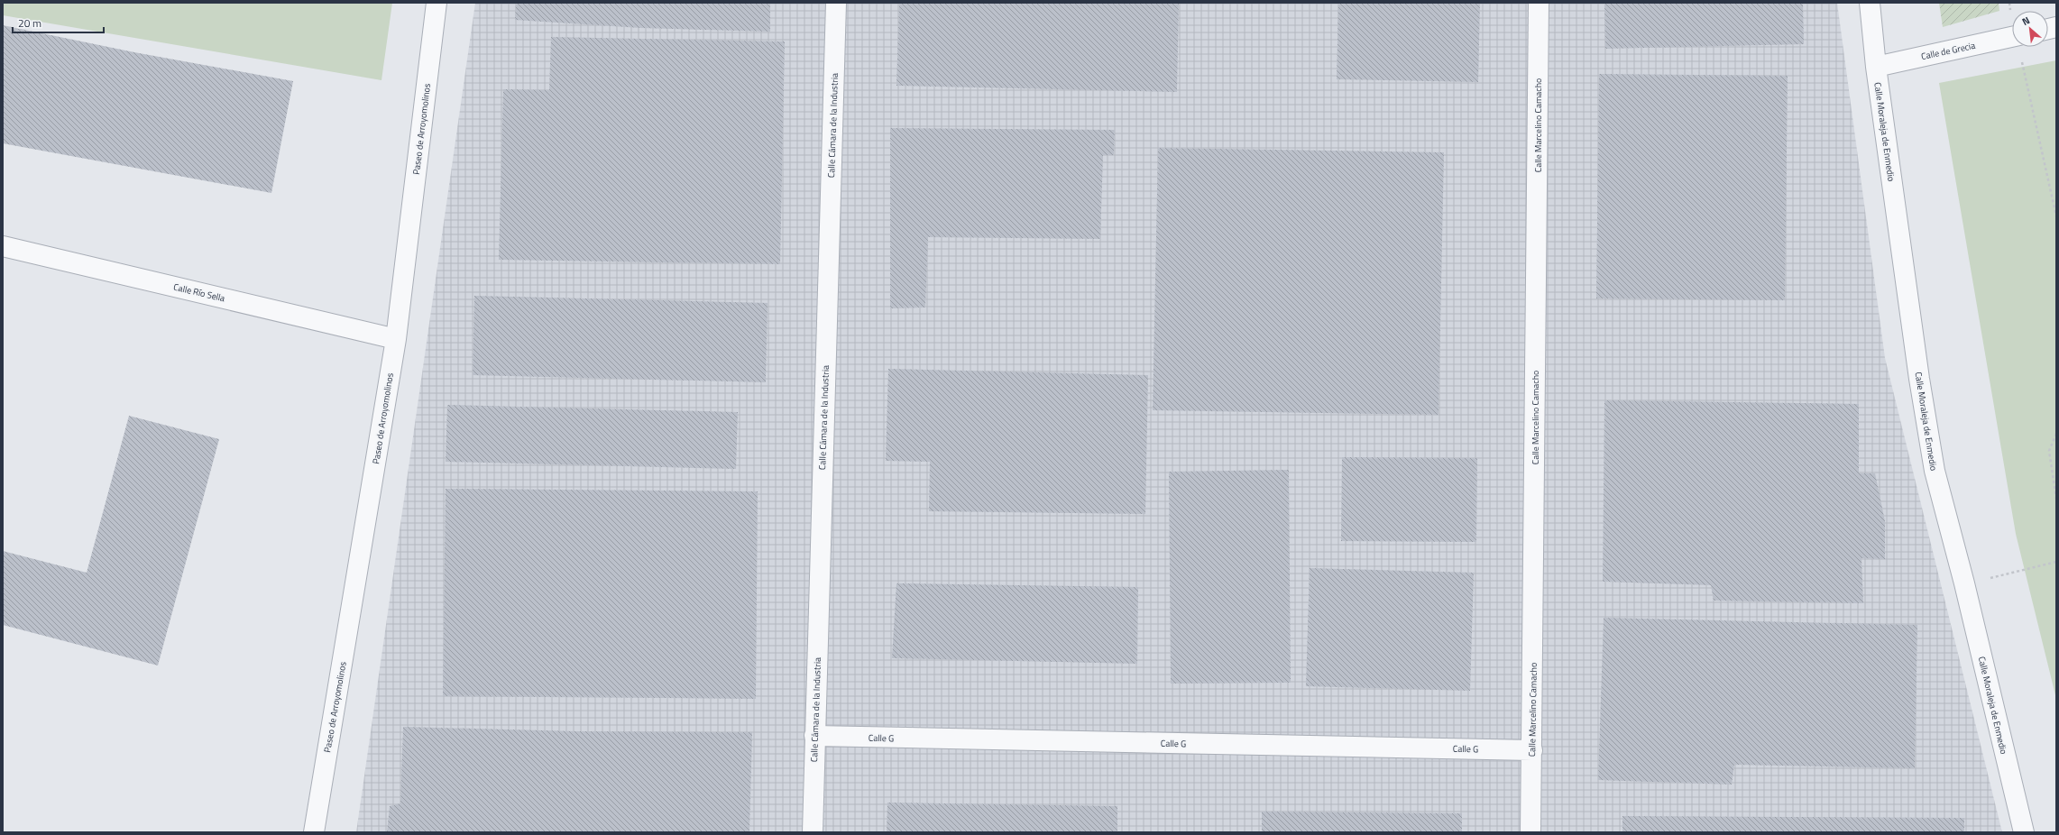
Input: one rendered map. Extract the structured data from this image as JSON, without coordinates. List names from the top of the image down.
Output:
{
  "streets": {
    "street": [
      "Calle de Grecia",
      "Calle Cámara de la Industria",
      "Calle Marcelino Camacho",
      "Paseo de Arroyomolinos",
      "Calle Moraleja de Enmedio",
      "Calle Río Sella",
      "Calle G"
    ]
  },
  "crossings": [
    ["Calle de Grecia", "Calle Moraleja de Enmedio"],
    ["Calle Cámara de la Industria", "Calle G"],
    ["Calle Marcelino Camacho", "Calle G"],
    ["Paseo de Arroyomolinos", "Calle Río Sella"]
  ],
  "scale_bar": "20 m",
  "north": "top left"
}
